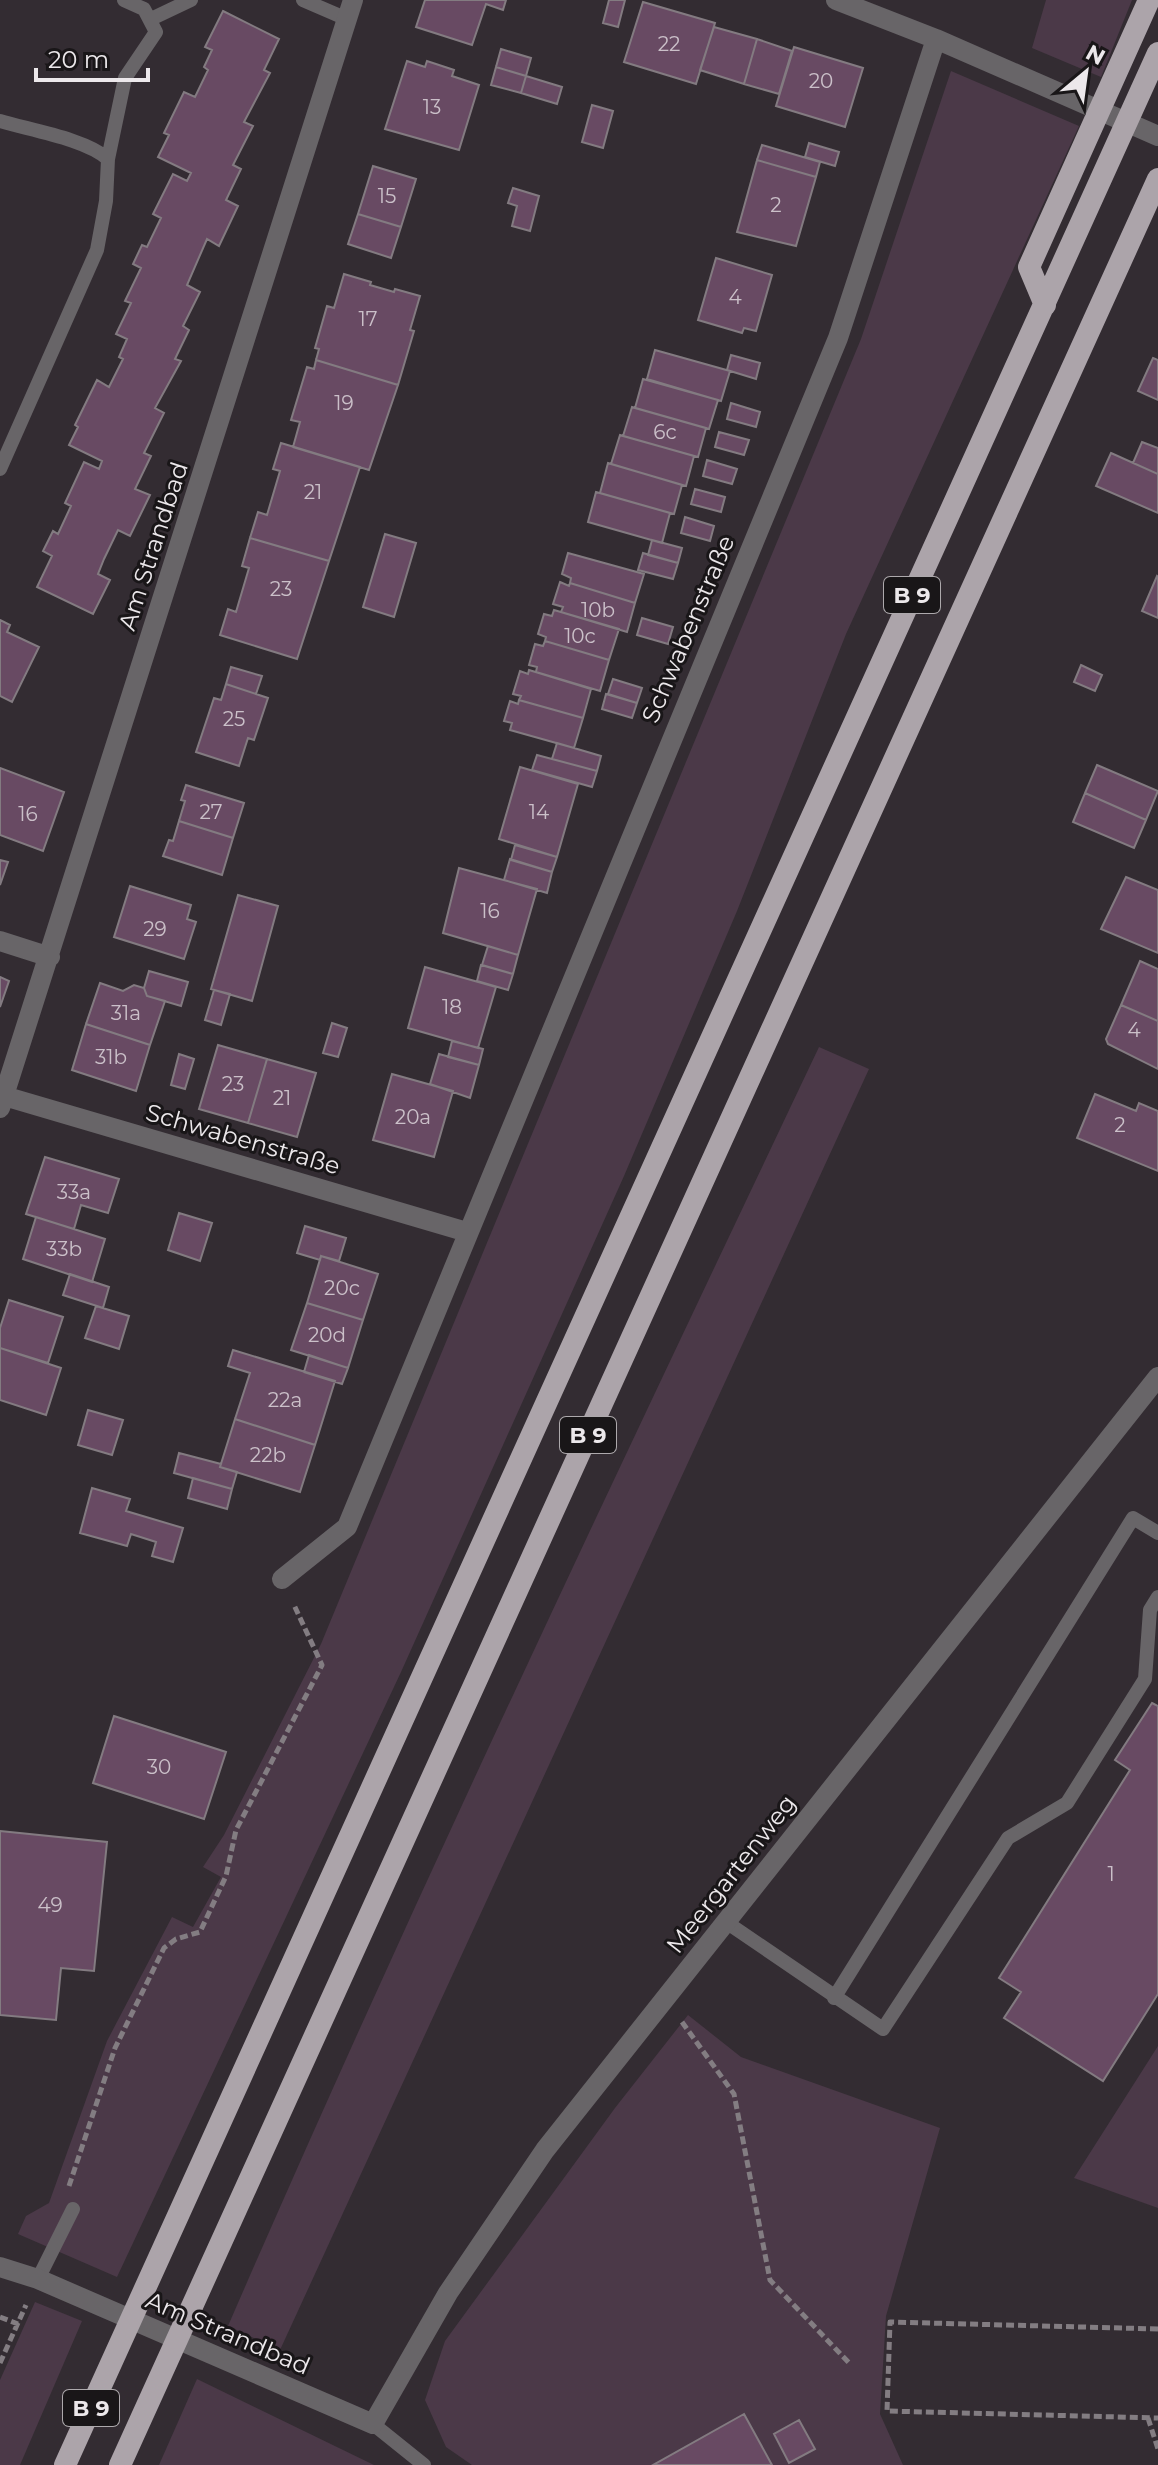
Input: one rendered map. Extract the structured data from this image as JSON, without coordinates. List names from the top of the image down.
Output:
{
  "streets": {
    "highway": ["B 9"],
    "street": ["Am Strandbad", "Schwabenstraße", "Meergartenweg"]
  },
  "crossings": [
    ["Am Strandbad", "Schwabenstraße"],
    ["Am Strandbad", "Meergartenweg"]
  ],
  "house_numbers": [
    "22",
    "20",
    "13",
    "15",
    "2",
    "4",
    "17",
    "19",
    "6c",
    "21",
    "23",
    "10b",
    "10c",
    "25",
    "27",
    "14",
    "16",
    "16",
    "29",
    "18",
    "31a",
    "4",
    "31b",
    "23",
    "21",
    "20a",
    "2",
    "33a",
    "33b",
    "20c",
    "20d",
    "22a",
    "22b",
    "30",
    "1",
    "49"
  ],
  "scale_bar": "20 m",
  "north": "top right"
}
